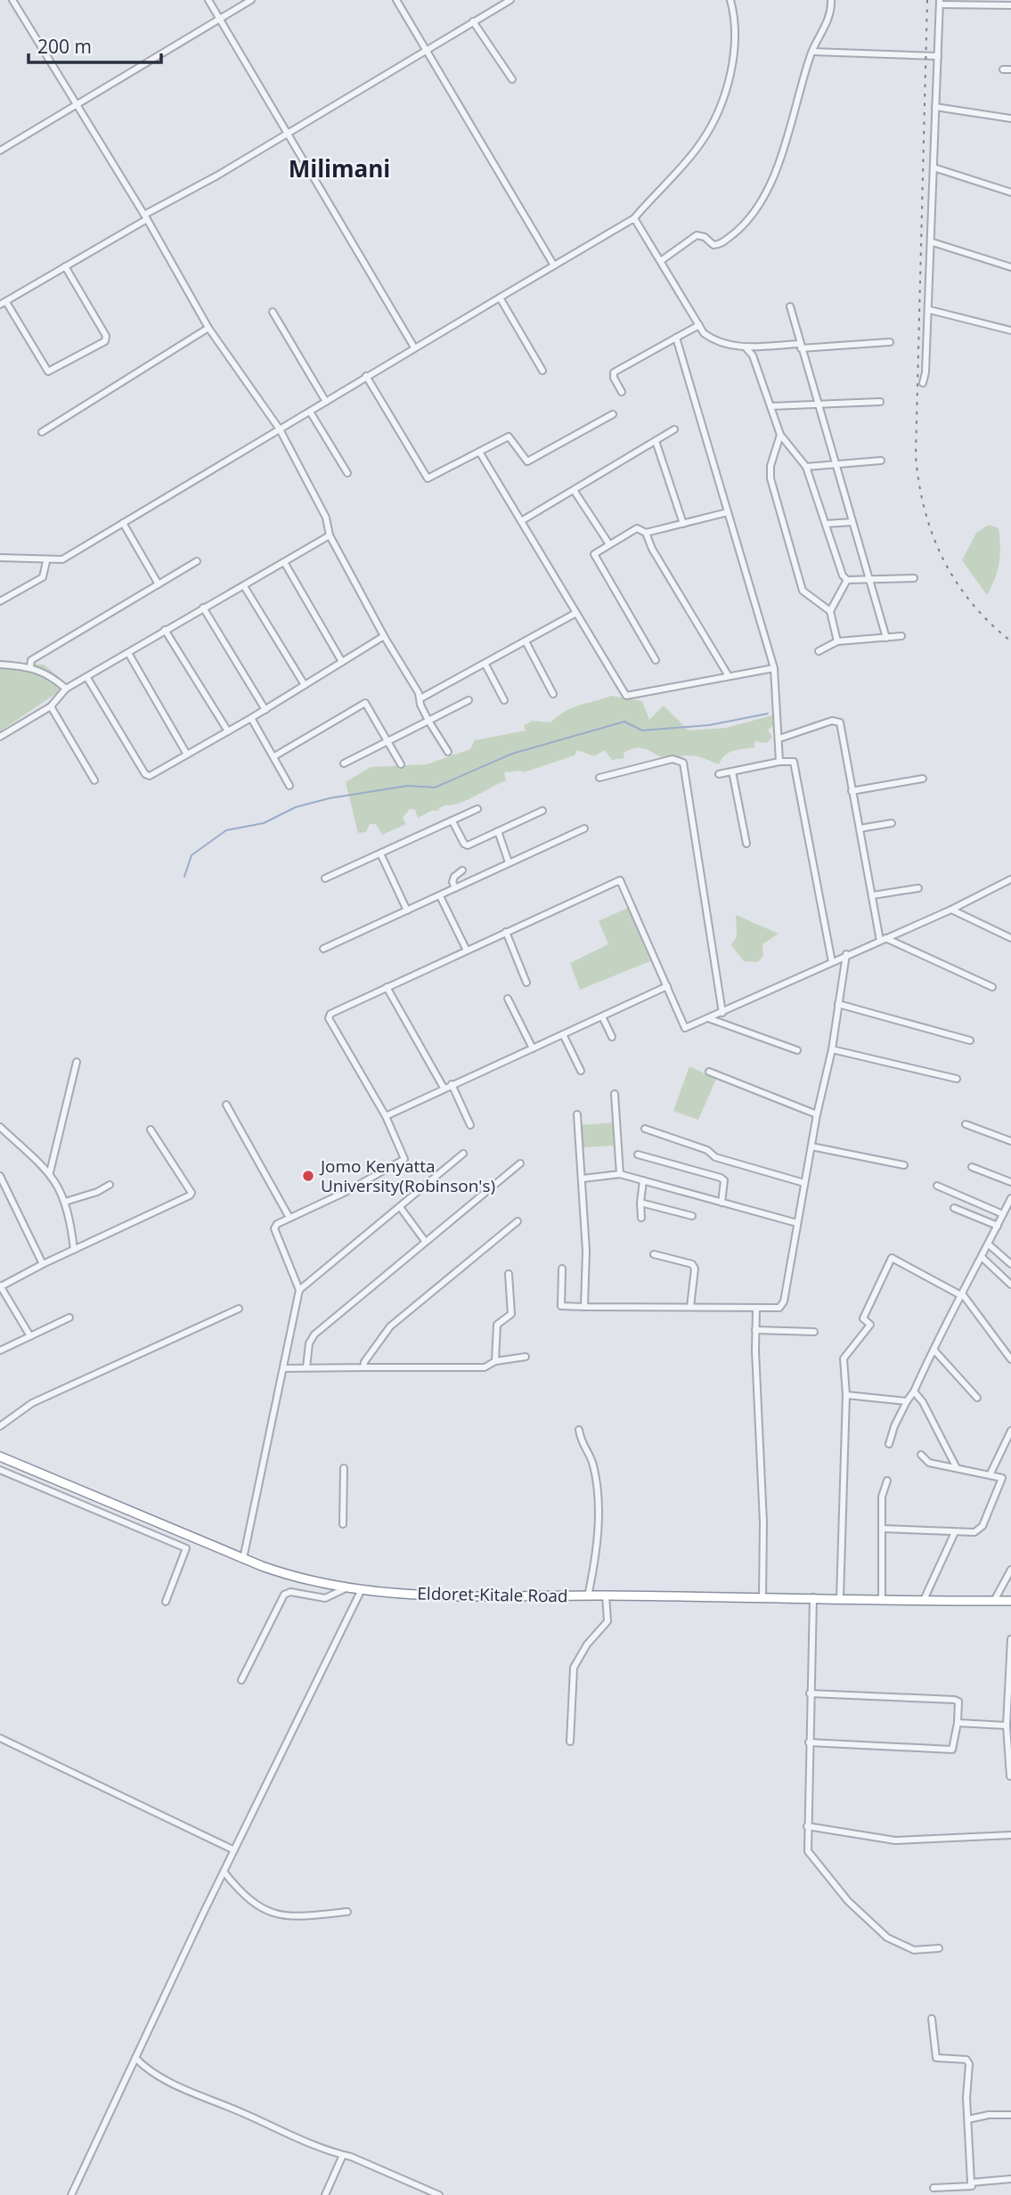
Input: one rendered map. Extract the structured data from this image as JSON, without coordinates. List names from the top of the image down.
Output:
{
  "streets": {
    "highway": ["Eldoret-Kitale Road"]
  },
  "districts": ["Milimani"],
  "places": ["Jomo Kenyatta University(Robinson's)"],
  "scale_bar": "200 m"
}
